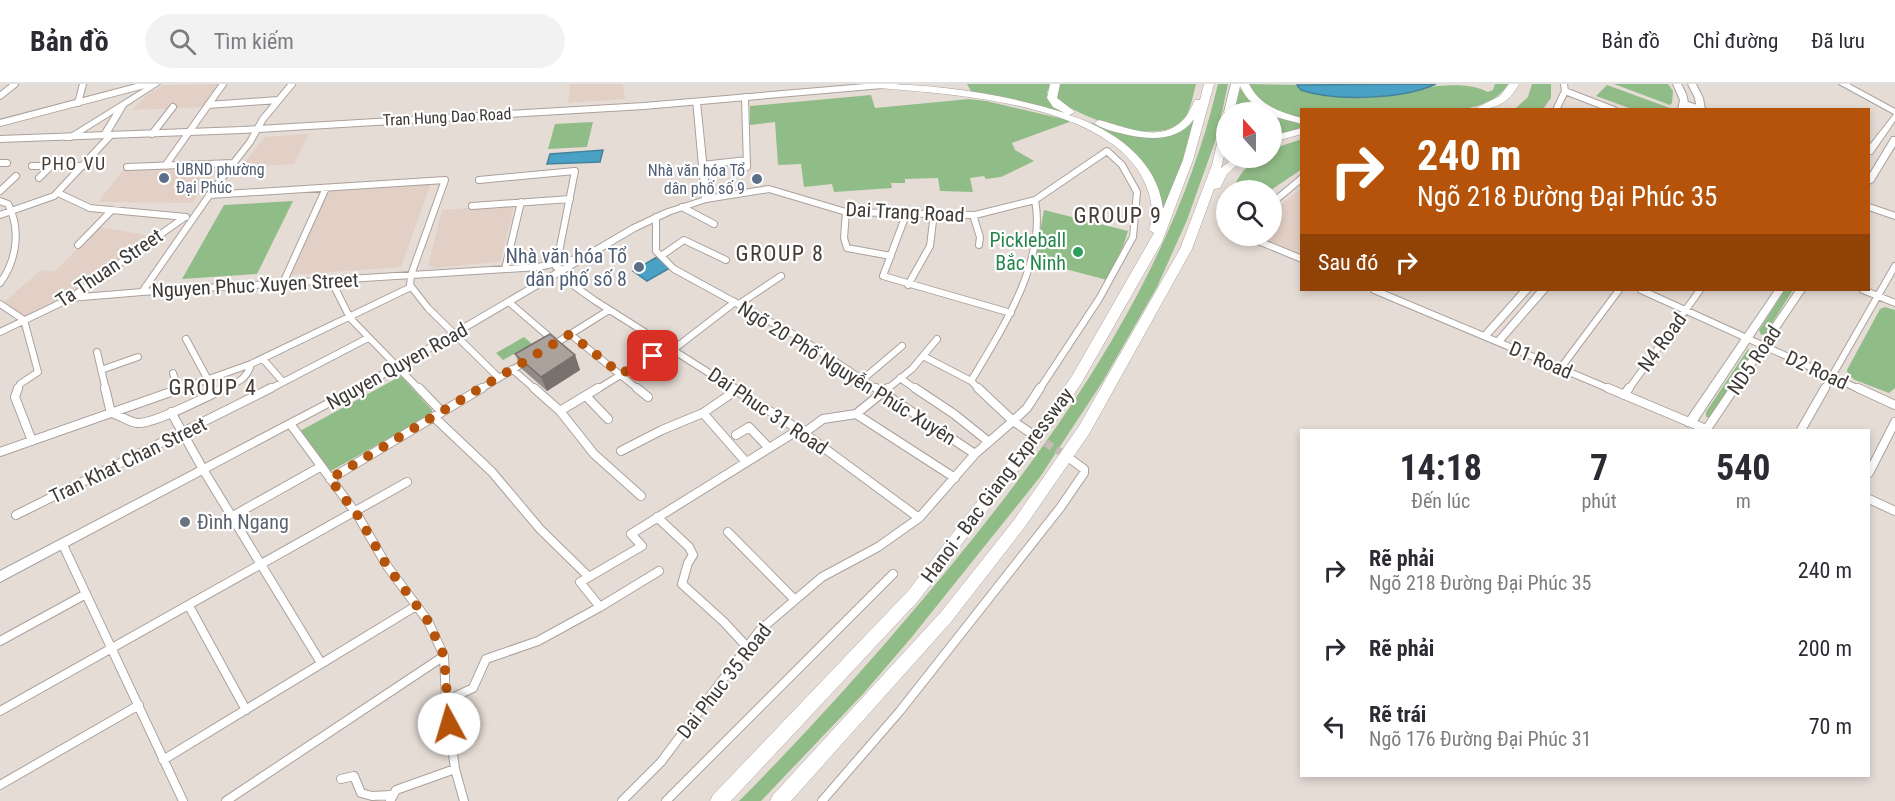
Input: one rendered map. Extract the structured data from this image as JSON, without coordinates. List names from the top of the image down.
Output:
{
  "streets": {
    "highway": ["Hanoi - Bac Giang Expressway"],
    "main road": ["Tran Hung Dao Road"],
    "street": [
      "Dai Trang Road",
      "Ta Thuan Street",
      "Nguyen Phuc Xuyen Street",
      "N4 Road",
      "D1 Road",
      "ND5 Road",
      "Nguyen Quyen Road",
      "D2 Road",
      "Ngõ 20 Phố Nguyễn Phúc Xuyên",
      "Dai Phuc 31 Road",
      "Tran Khat Chan Street",
      "Dai Phuc 35 Road"
    ]
  },
  "crossings": [
    ["Tran Hung Dao Road", "Nguyen Phuc Xuyen Street"],
    ["Dai Trang Road", "Nguyen Quyen Road"],
    ["Dai Trang Road", "Dai Phuc 35 Road"],
    ["Nguyen Phuc Xuyen Street", "Nguyen Quyen Road"],
    ["Nguyen Phuc Xuyen Street", "Dai Phuc 31 Road"],
    ["N4 Road", "D1 Road"],
    ["N4 Road", "D2 Road"],
    ["D1 Road", "ND5 Road"],
    ["ND5 Road", "D2 Road"],
    ["Nguyen Quyen Road", "Dai Phuc 31 Road"],
    ["Ngõ 20 Phố Nguyễn Phúc Xuyên", "Dai Phuc 35 Road"],
    ["Dai Phuc 31 Road", "Dai Phuc 35 Road"]
  ],
  "districts": [
    "PHO VU",
    "GROUP 9",
    "GROUP 8",
    "GROUP 4"
  ],
  "places": [
    "UBND phường Đại Phúc",
    "Nhà văn hóa Tổ dân phố số 9",
    "Pickleball Bắc Ninh",
    "Nhà văn hóa Tổ dân phố số 8",
    "Đình Ngang"
  ],
  "north": "top",
  "page": {
    "header": "Bản đồ",
    "search": "Tìm kiếm",
    "nav": ["Bản đồ", "Chỉ đường", "Đã lưu"],
    "turn": ["240 m", "Ngõ 218 Đường Đại Phúc 35"],
    "then": "Sau đó",
    "eta": [
      "14:18",
      "Đến lúc",
      "7",
      "phút",
      "540",
      "m"
    ],
    "list": [
      {
        "name": "Rẽ phải",
        "note": "Ngõ 218 Đường Đại Phúc 35",
        "value": "240 m"
      },
      {
        "name": "Rẽ phải",
        "value": "200 m"
      },
      {
        "name": "Rẽ trái",
        "note": "Ngõ 176 Đường Đại Phúc 31",
        "value": "70 m"
      }
    ]
  }
}
